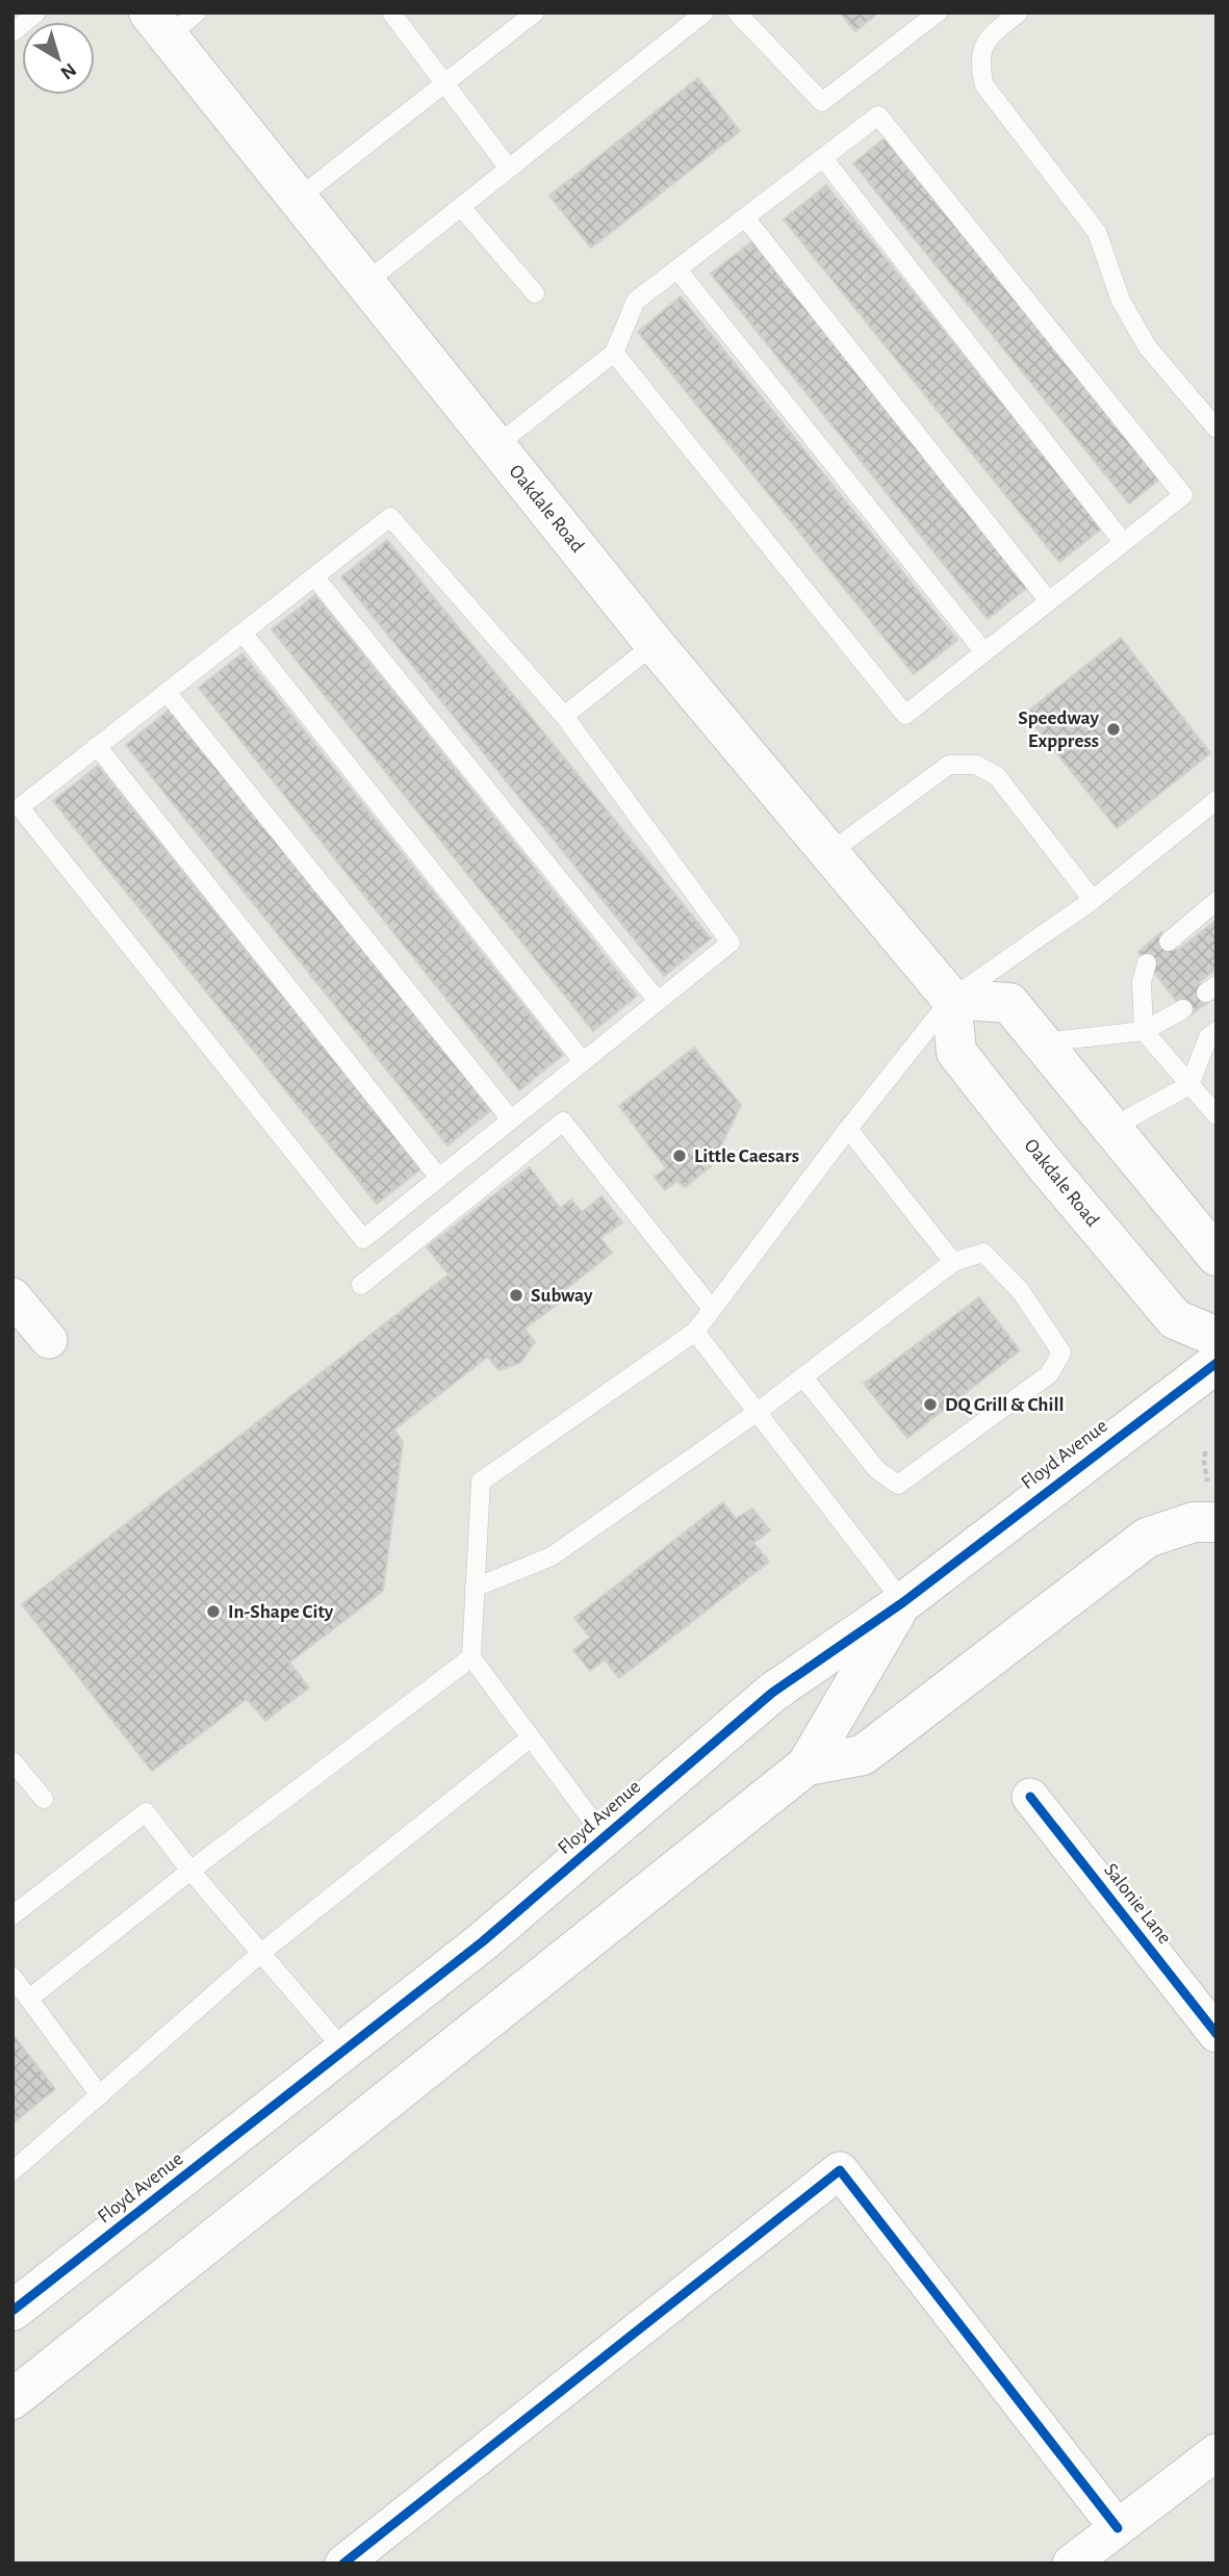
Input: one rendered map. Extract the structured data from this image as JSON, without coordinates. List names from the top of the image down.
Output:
{
  "streets": {
    "street": ["Oakdale Road", "Floyd Avenue", "Salonie Lane"]
  },
  "places": [
    "Speedway Exppress",
    "Little Caesars",
    "Subway",
    "DQ Grill & Chill",
    "In-Shape City"
  ],
  "north": "bottom right"
}
